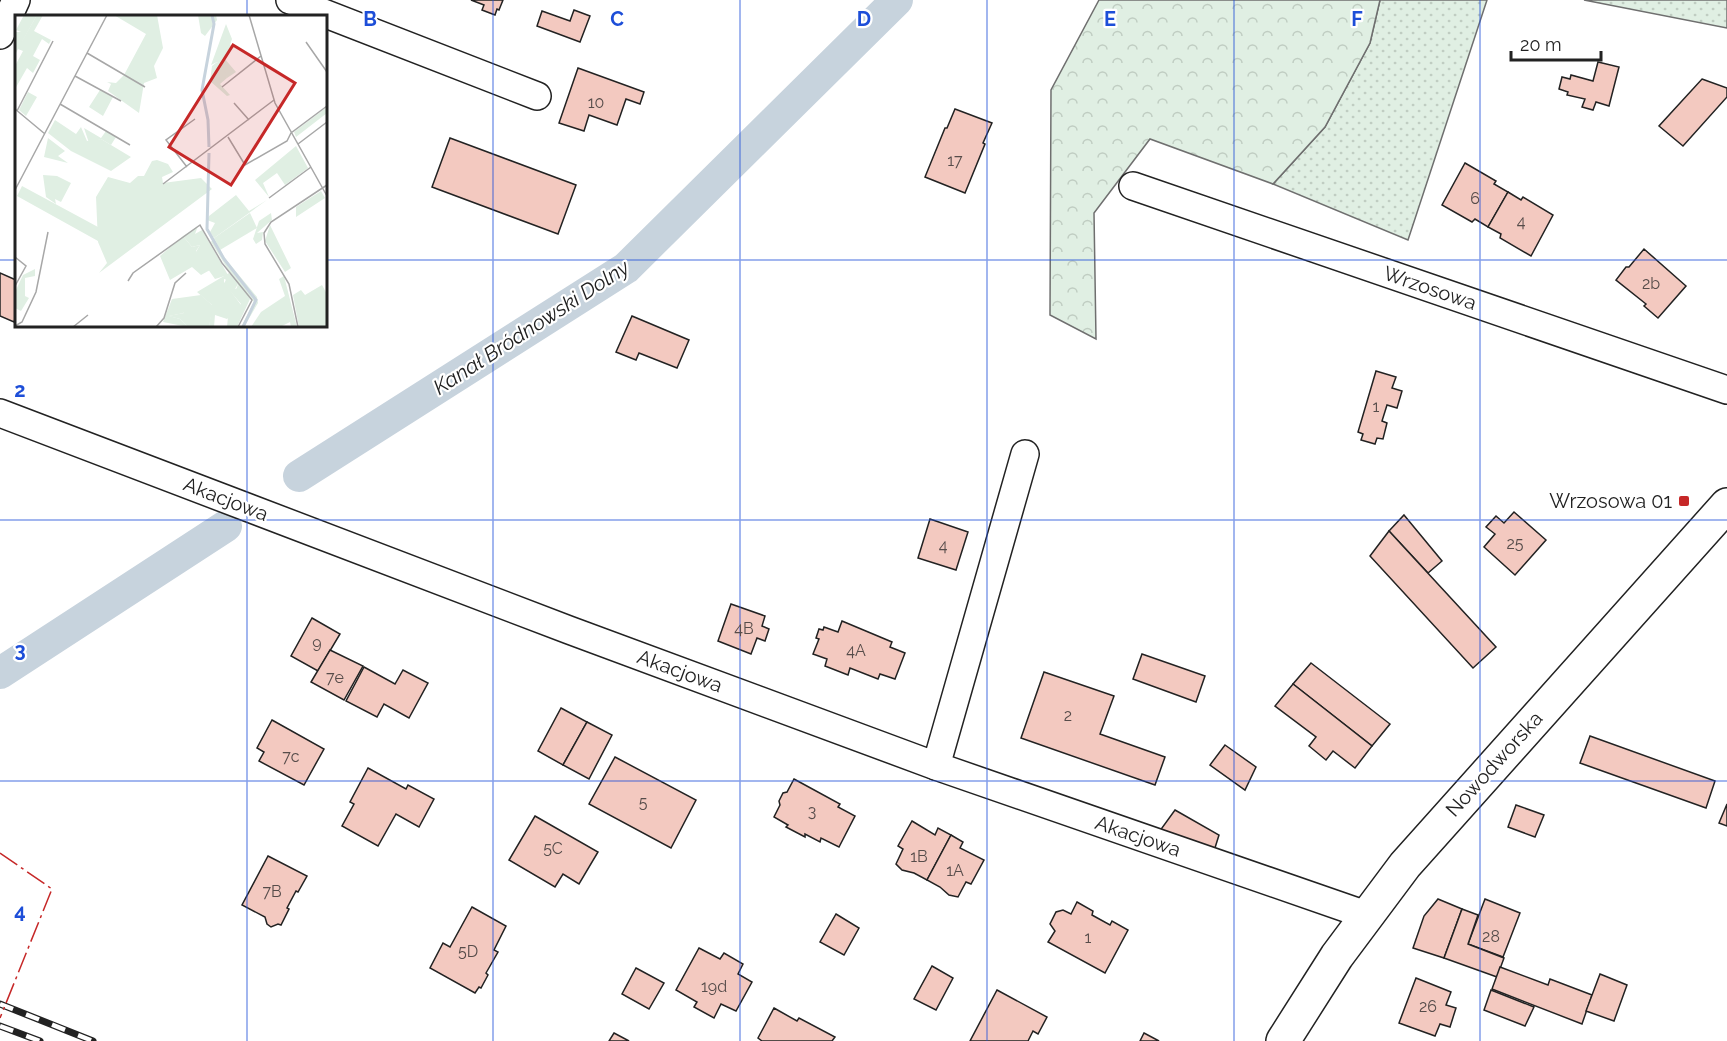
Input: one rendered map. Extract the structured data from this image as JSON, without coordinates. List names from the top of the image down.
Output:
{
  "streets": {
    "main road": ["Nowodworska"],
    "street": ["Wrzosowa", "Akacjowa"]
  },
  "crossings": [
    ["Akacjowa", "Nowodworska"]
  ],
  "water": ["Kanał Bródnowski Dolny"],
  "places": {
    "transit": ["Wrzosowa 01"]
  },
  "house_numbers": [
    "10",
    "17",
    "6",
    "4",
    "2b",
    "1",
    "25",
    "4",
    "4B",
    "9",
    "4A",
    "7e",
    "2",
    "7c",
    "5",
    "3",
    "5C",
    "1B",
    "1A",
    "7B",
    "28",
    "1",
    "5D",
    "19d",
    "26"
  ],
  "scale_bar": "20 m",
  "grid": {
    "columns": [
      "B",
      "C",
      "D",
      "E",
      "F"
    ],
    "rows": ["2", "3", "4"]
  }
}
